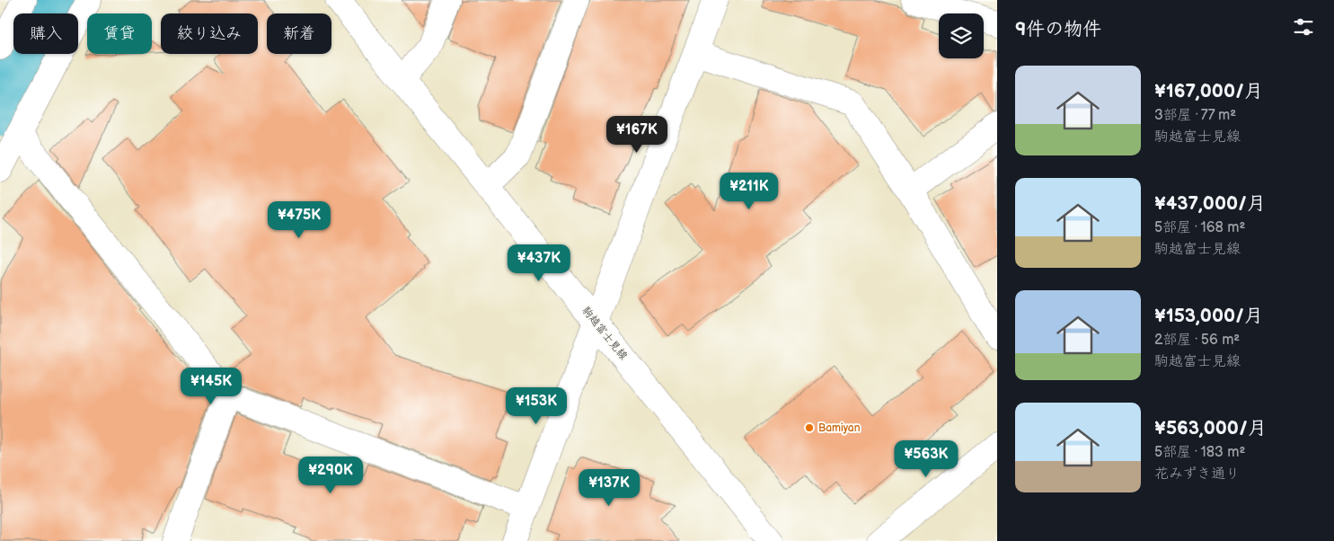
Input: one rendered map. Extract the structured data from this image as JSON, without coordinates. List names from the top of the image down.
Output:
{
  "streets": {
    "street": ["駒越富士見線"]
  },
  "places": ["Bamiyan"],
  "page": {
    "heading": "9件の物件",
    "chip": [
      "購入",
      "賃貸",
      "絞り込み",
      "新着"
    ],
    "list": [
      {
        "name": "¥167,000/月",
        "note": "3部屋 · 77 m² · 駒越富士見線"
      },
      {
        "name": "¥437,000/月",
        "note": "5部屋 · 168 m² · 駒越富士見線"
      },
      {
        "name": "¥153,000/月",
        "note": "2部屋 · 56 m² · 駒越富士見線"
      },
      {
        "name": "¥563,000/月",
        "note": "5部屋 · 183 m² · 花みずき通り"
      }
    ],
    "price": [
      "¥167K",
      "¥211K",
      "¥475K",
      "¥437K",
      "¥145K",
      "¥153K",
      "¥563K",
      "¥290K",
      "¥137K"
    ]
  }
}
